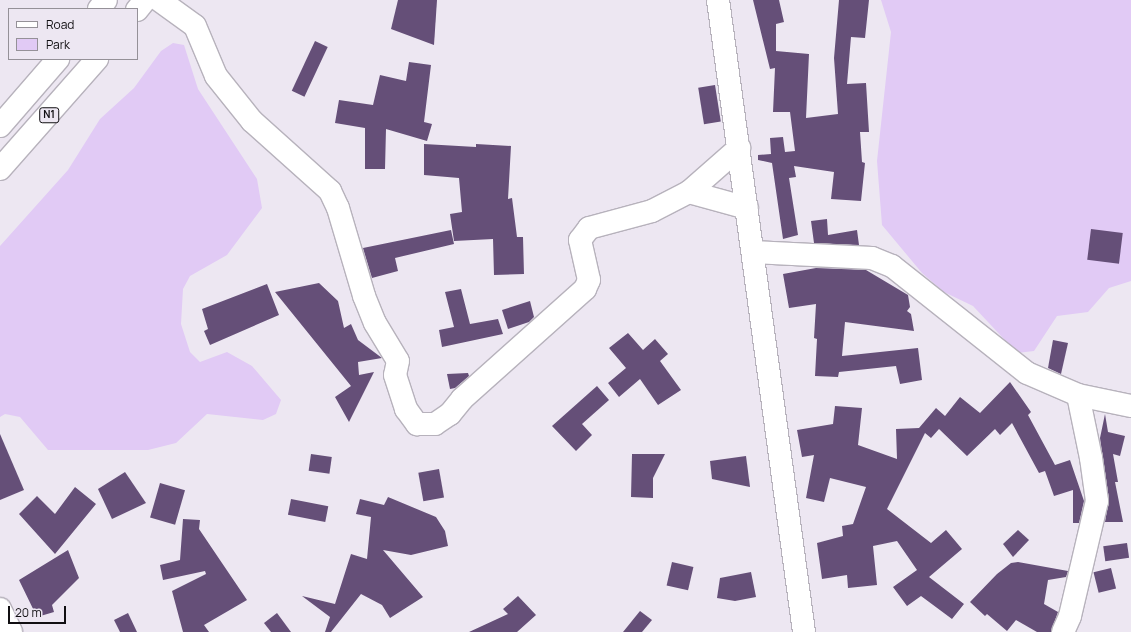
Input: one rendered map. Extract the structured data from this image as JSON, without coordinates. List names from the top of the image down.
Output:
{
  "streets": {
    "main road": ["N1"]
  },
  "legend": ["Road", "Park"],
  "scale_bar": "20 m"
}
